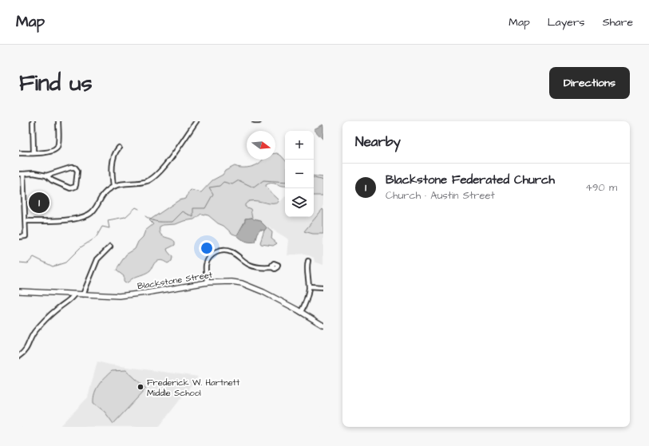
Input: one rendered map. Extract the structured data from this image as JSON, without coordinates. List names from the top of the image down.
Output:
{
  "streets": {
    "main road": ["Blackstone Street"]
  },
  "places": ["Frederick W. Hartnett Middle School"],
  "north": "right",
  "page": {
    "header": "Map",
    "nav": ["Map", "Layers", "Share"],
    "buttons": "Directions",
    "title": "Find us",
    "heading": "Nearby",
    "map_buttons": ["+", "−"],
    "list": [
      {
        "mark": "1",
        "name": "Blackstone Federated Church",
        "note": "Church · Austin Street",
        "value": "490 m"
      }
    ],
    "pins": "1"
  }
}
